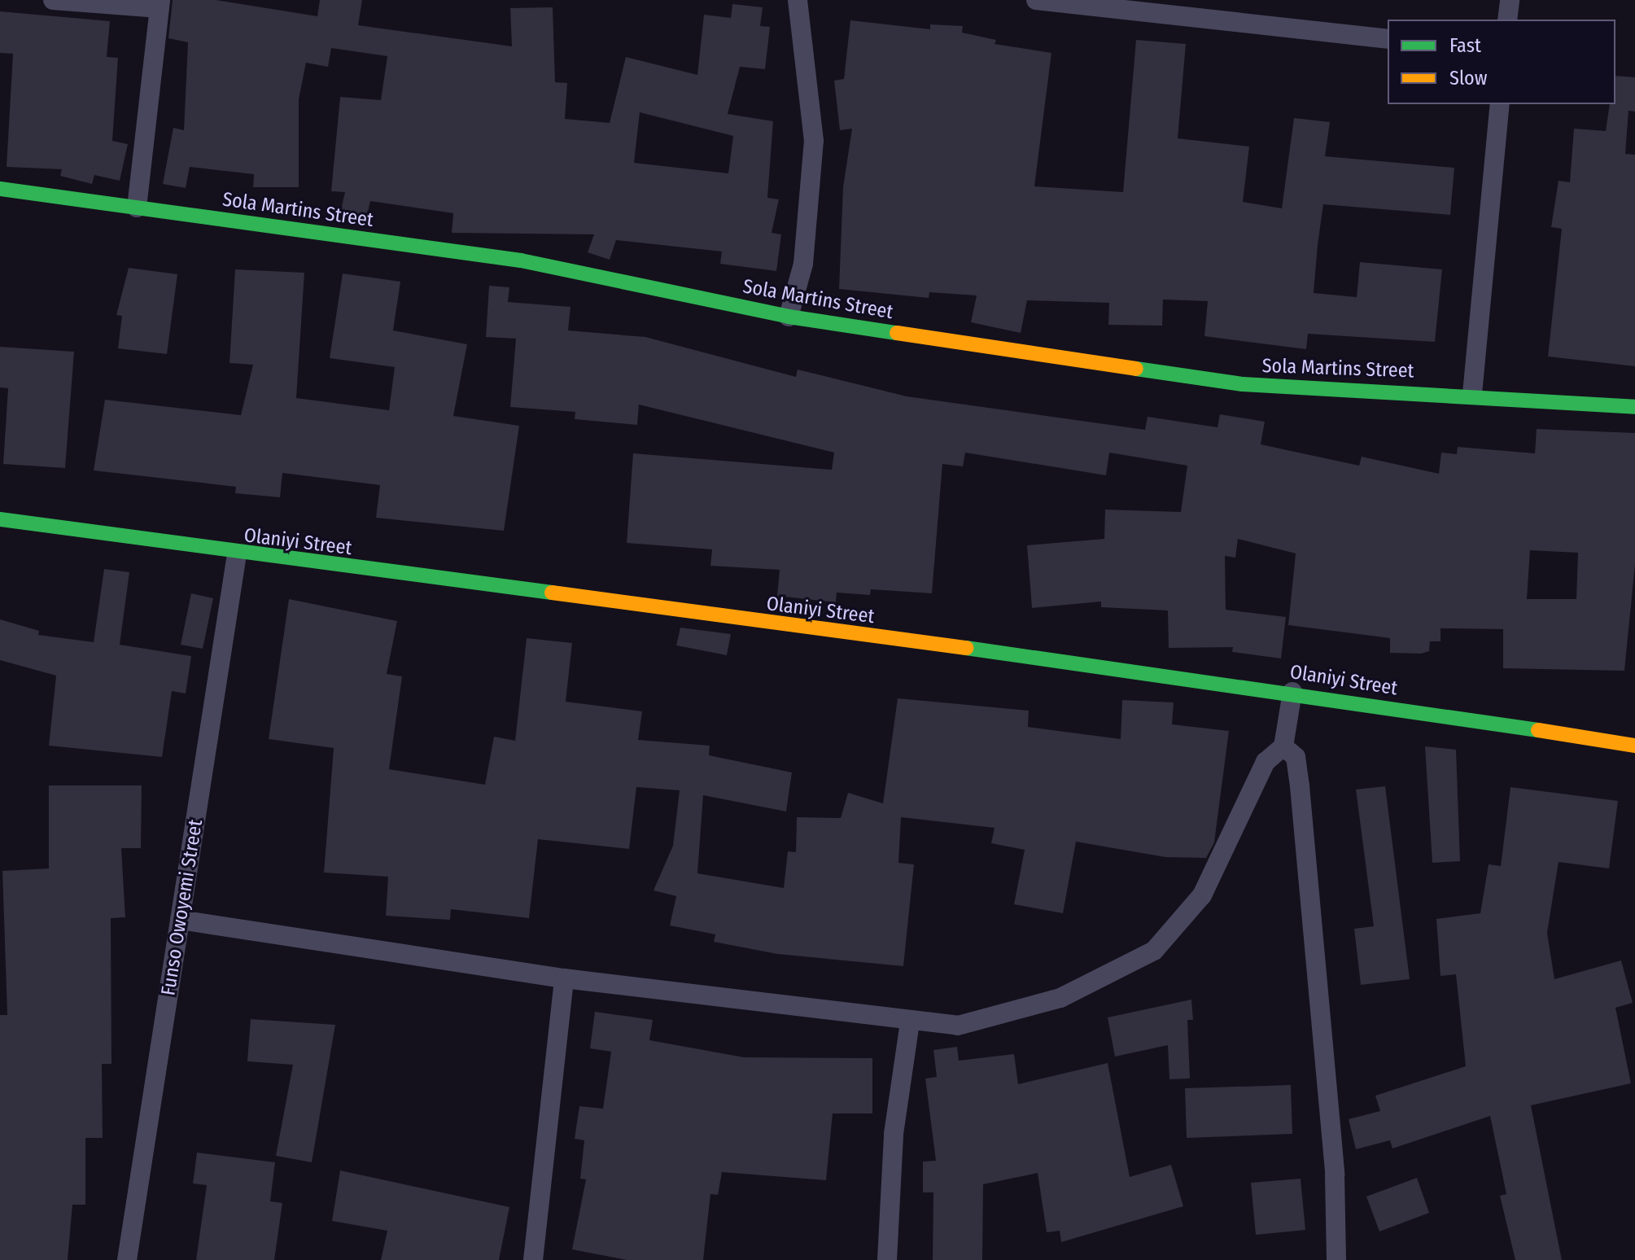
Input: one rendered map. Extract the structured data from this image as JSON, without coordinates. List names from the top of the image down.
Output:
{
  "streets": {
    "street": ["Sola Martins Street", "Olaniyi Street", "Funso Owoyemi Street"]
  },
  "crossings": [
    ["Olaniyi Street", "Funso Owoyemi Street"]
  ],
  "legend": ["Fast", "Slow"]
}
